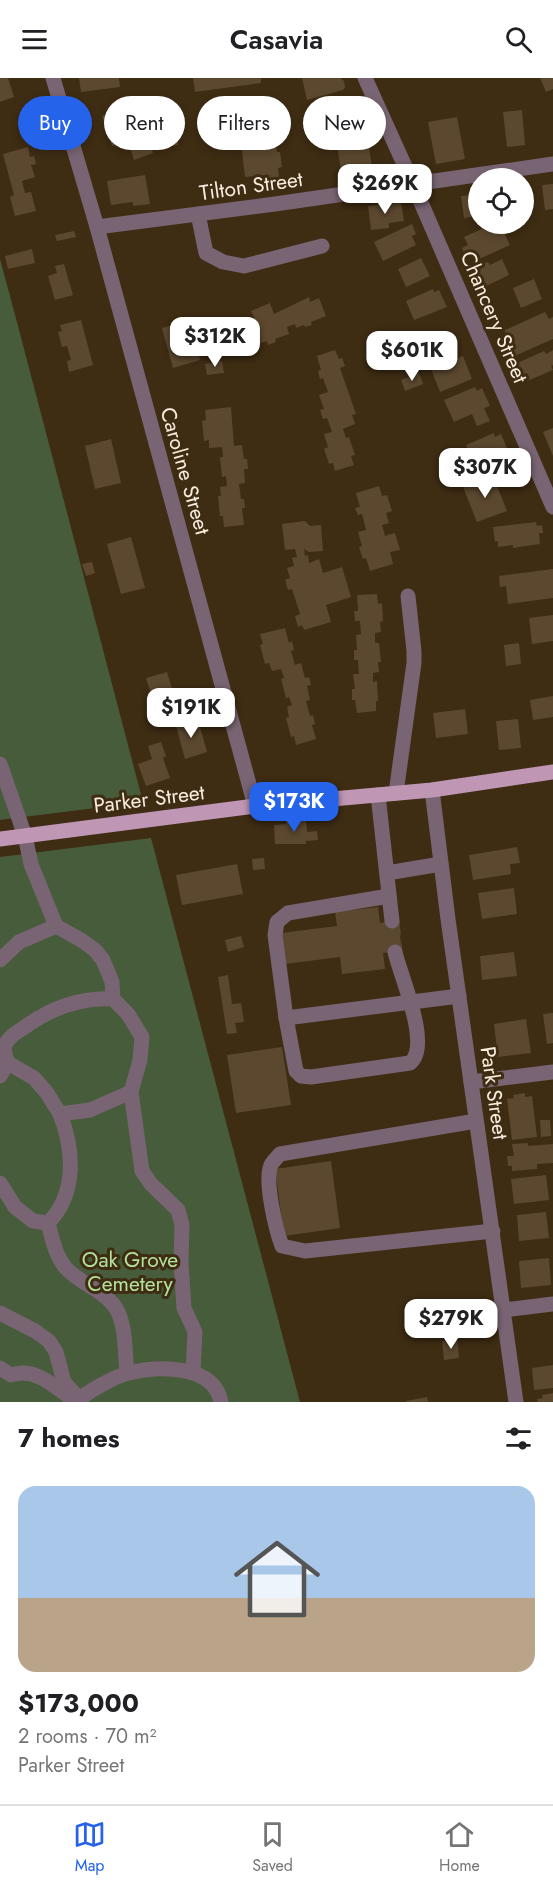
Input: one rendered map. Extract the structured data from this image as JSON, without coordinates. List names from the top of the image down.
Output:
{
  "streets": {
    "main road": ["Parker Street"],
    "street": [
      "Tilton Street",
      "Chancery Street",
      "Caroline Street",
      "Park Street"
    ]
  },
  "crossings": [
    ["Tilton Street", "Chancery Street"],
    ["Tilton Street", "Caroline Street"],
    ["Caroline Street", "Parker Street"],
    ["Parker Street", "Park Street"]
  ],
  "parks": ["Oak Grove Cemetery"],
  "page": {
    "header": "Casavia",
    "chip": [
      "Buy",
      "Rent",
      "Filters",
      "New"
    ],
    "price": [
      "$269K",
      "$312K",
      "$601K",
      "$307K",
      "$191K",
      "$173K",
      "$279K"
    ],
    "heading": "7 homes",
    "list": [
      {
        "name": "$173,000",
        "note": "2 rooms · 70 m² · Parker Street"
      }
    ],
    "tabs": ["Map", "Saved", "Home"]
  }
}
